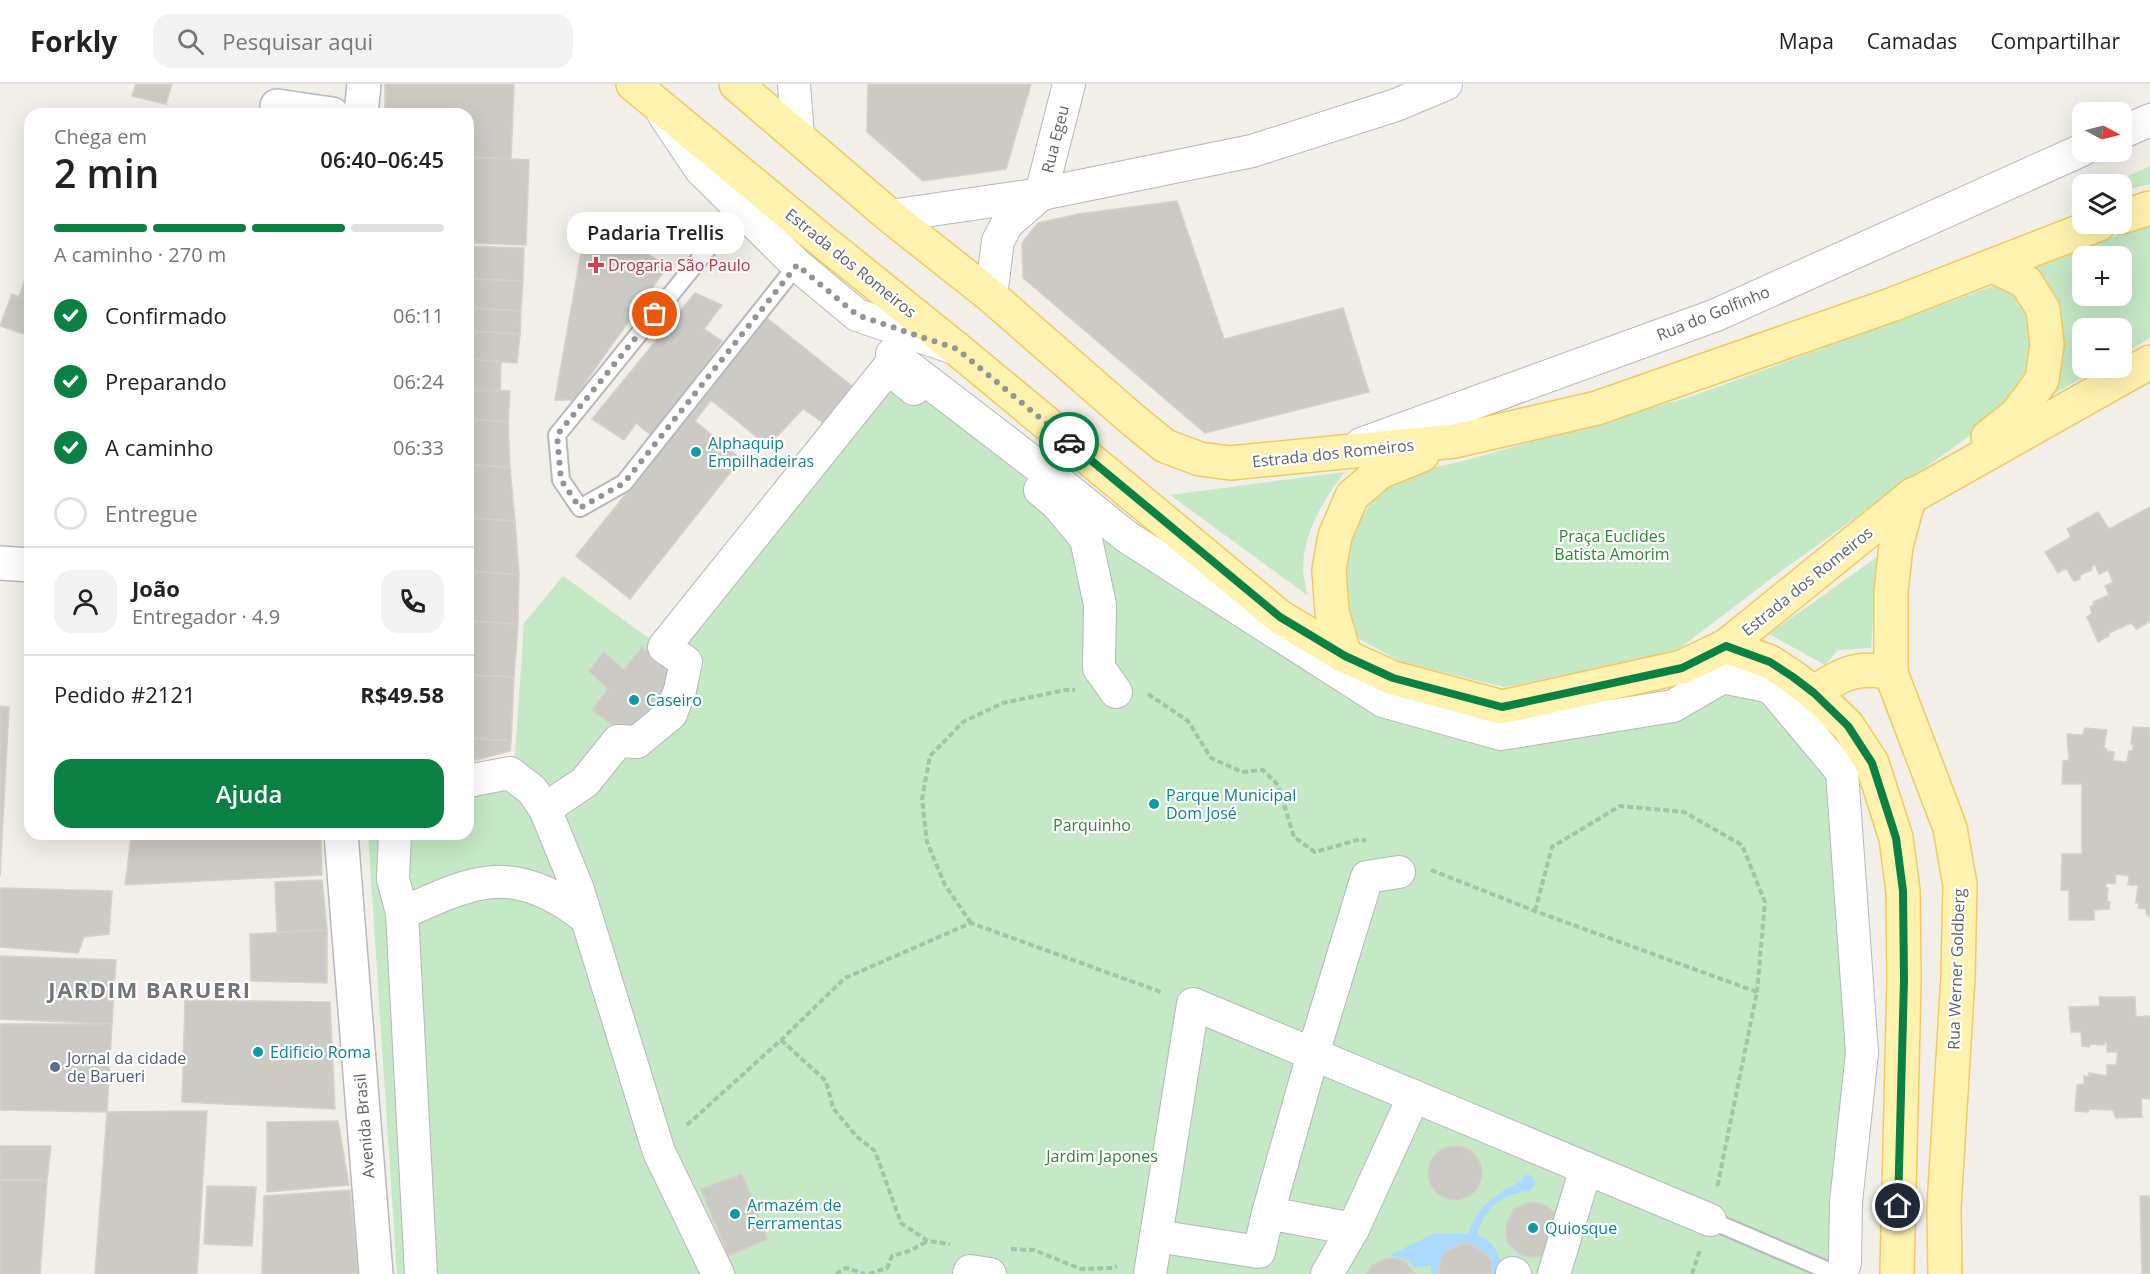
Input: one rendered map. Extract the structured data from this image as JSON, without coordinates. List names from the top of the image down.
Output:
{
  "streets": {
    "main road": ["Estrada dos Romeiros", "Rua Werner Goldberg"],
    "street": ["Rua Egeu", "Rua do Golfinho", "Avenida Brasil"]
  },
  "crossings": [
    ["Estrada dos Romeiros", "Rua do Golfinho"],
    ["Estrada dos Romeiros", "Rua Werner Goldberg"]
  ],
  "districts": ["JARDIM BARUERI"],
  "parks": ["Praça Euclides Batista Amorim", "Parquinho", "Jardim Japones"],
  "places": {
    "health": ["Drogaria São Paulo"],
    "other": [
      "Padaria Trellis",
      "Alphaquip Empilhadeiras",
      "Caseiro",
      "Parque Municipal Dom José",
      "Edificio Roma",
      "Jornal da cidade de Barueri",
      "Armazém de Ferramentas",
      "Quiosque"
    ]
  },
  "north": "right",
  "page": {
    "header": "Forkly",
    "search": "Pesquisar aqui",
    "nav": ["Mapa", "Camadas", "Compartilhar"],
    "map_buttons": ["+", "−"],
    "heading": ["2 min", "Chega em", "06:40–06:45"],
    "panel": [
      "João",
      "Entregador · 4.9",
      "Pedido #2121",
      "R$49.58"
    ],
    "bar": "A caminho · 270 m",
    "bubble": "Padaria Trellis",
    "list": [
      ["Confirmado", "06:11"],
      ["Preparando", "06:24"],
      ["A caminho", "06:33"],
      "Entregue"
    ],
    "buttons": "Ajuda"
  }
}
